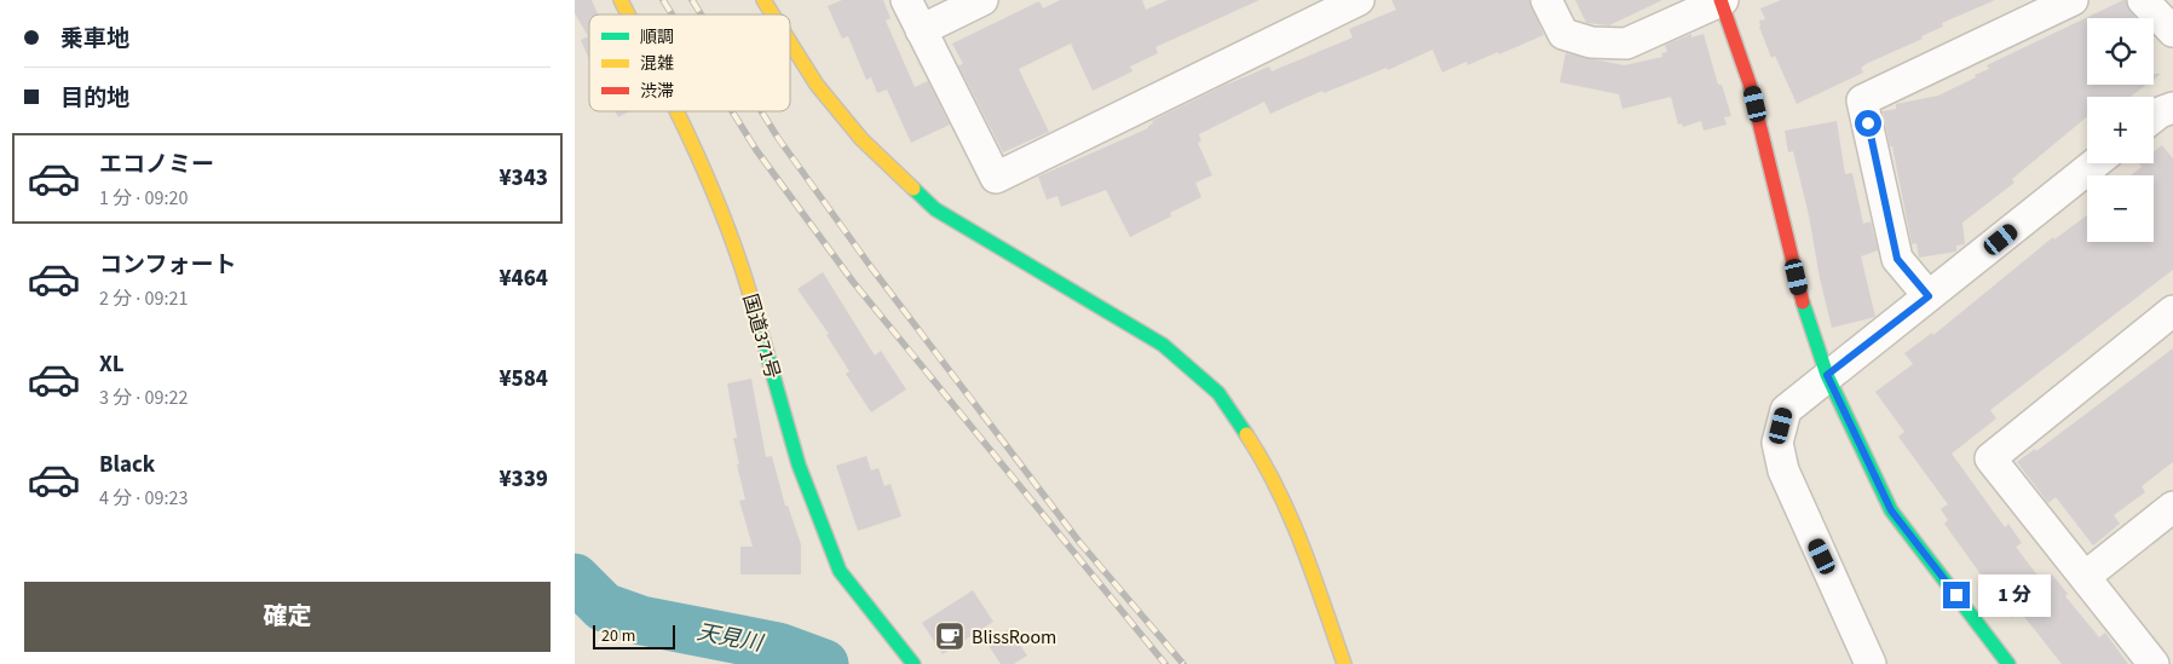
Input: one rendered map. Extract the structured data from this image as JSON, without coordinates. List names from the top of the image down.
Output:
{
  "streets": {
    "main road": ["国道371号"]
  },
  "water": ["天見川"],
  "places": {
    "cafe": ["BlissRoom"]
  },
  "legend": ["順調", "混雑", "渋滞"],
  "scale_bar": "20 m",
  "page": {
    "banner": ["乗車地", "目的地"],
    "map_buttons": ["+", "−"],
    "list": [
      {
        "name": "エコノミー",
        "note": "1 分 · 09:20",
        "value": "¥343"
      },
      {
        "name": "コンフォート",
        "note": "2 分 · 09:21",
        "value": "¥464"
      },
      {
        "name": "XL",
        "note": "3 分 · 09:22",
        "value": "¥584"
      },
      {
        "name": "Black",
        "note": "4 分 · 09:23",
        "value": "¥339"
      }
    ],
    "buttons": "確定",
    "bubble": "1 分",
    "scale": "20 m"
  }
}
